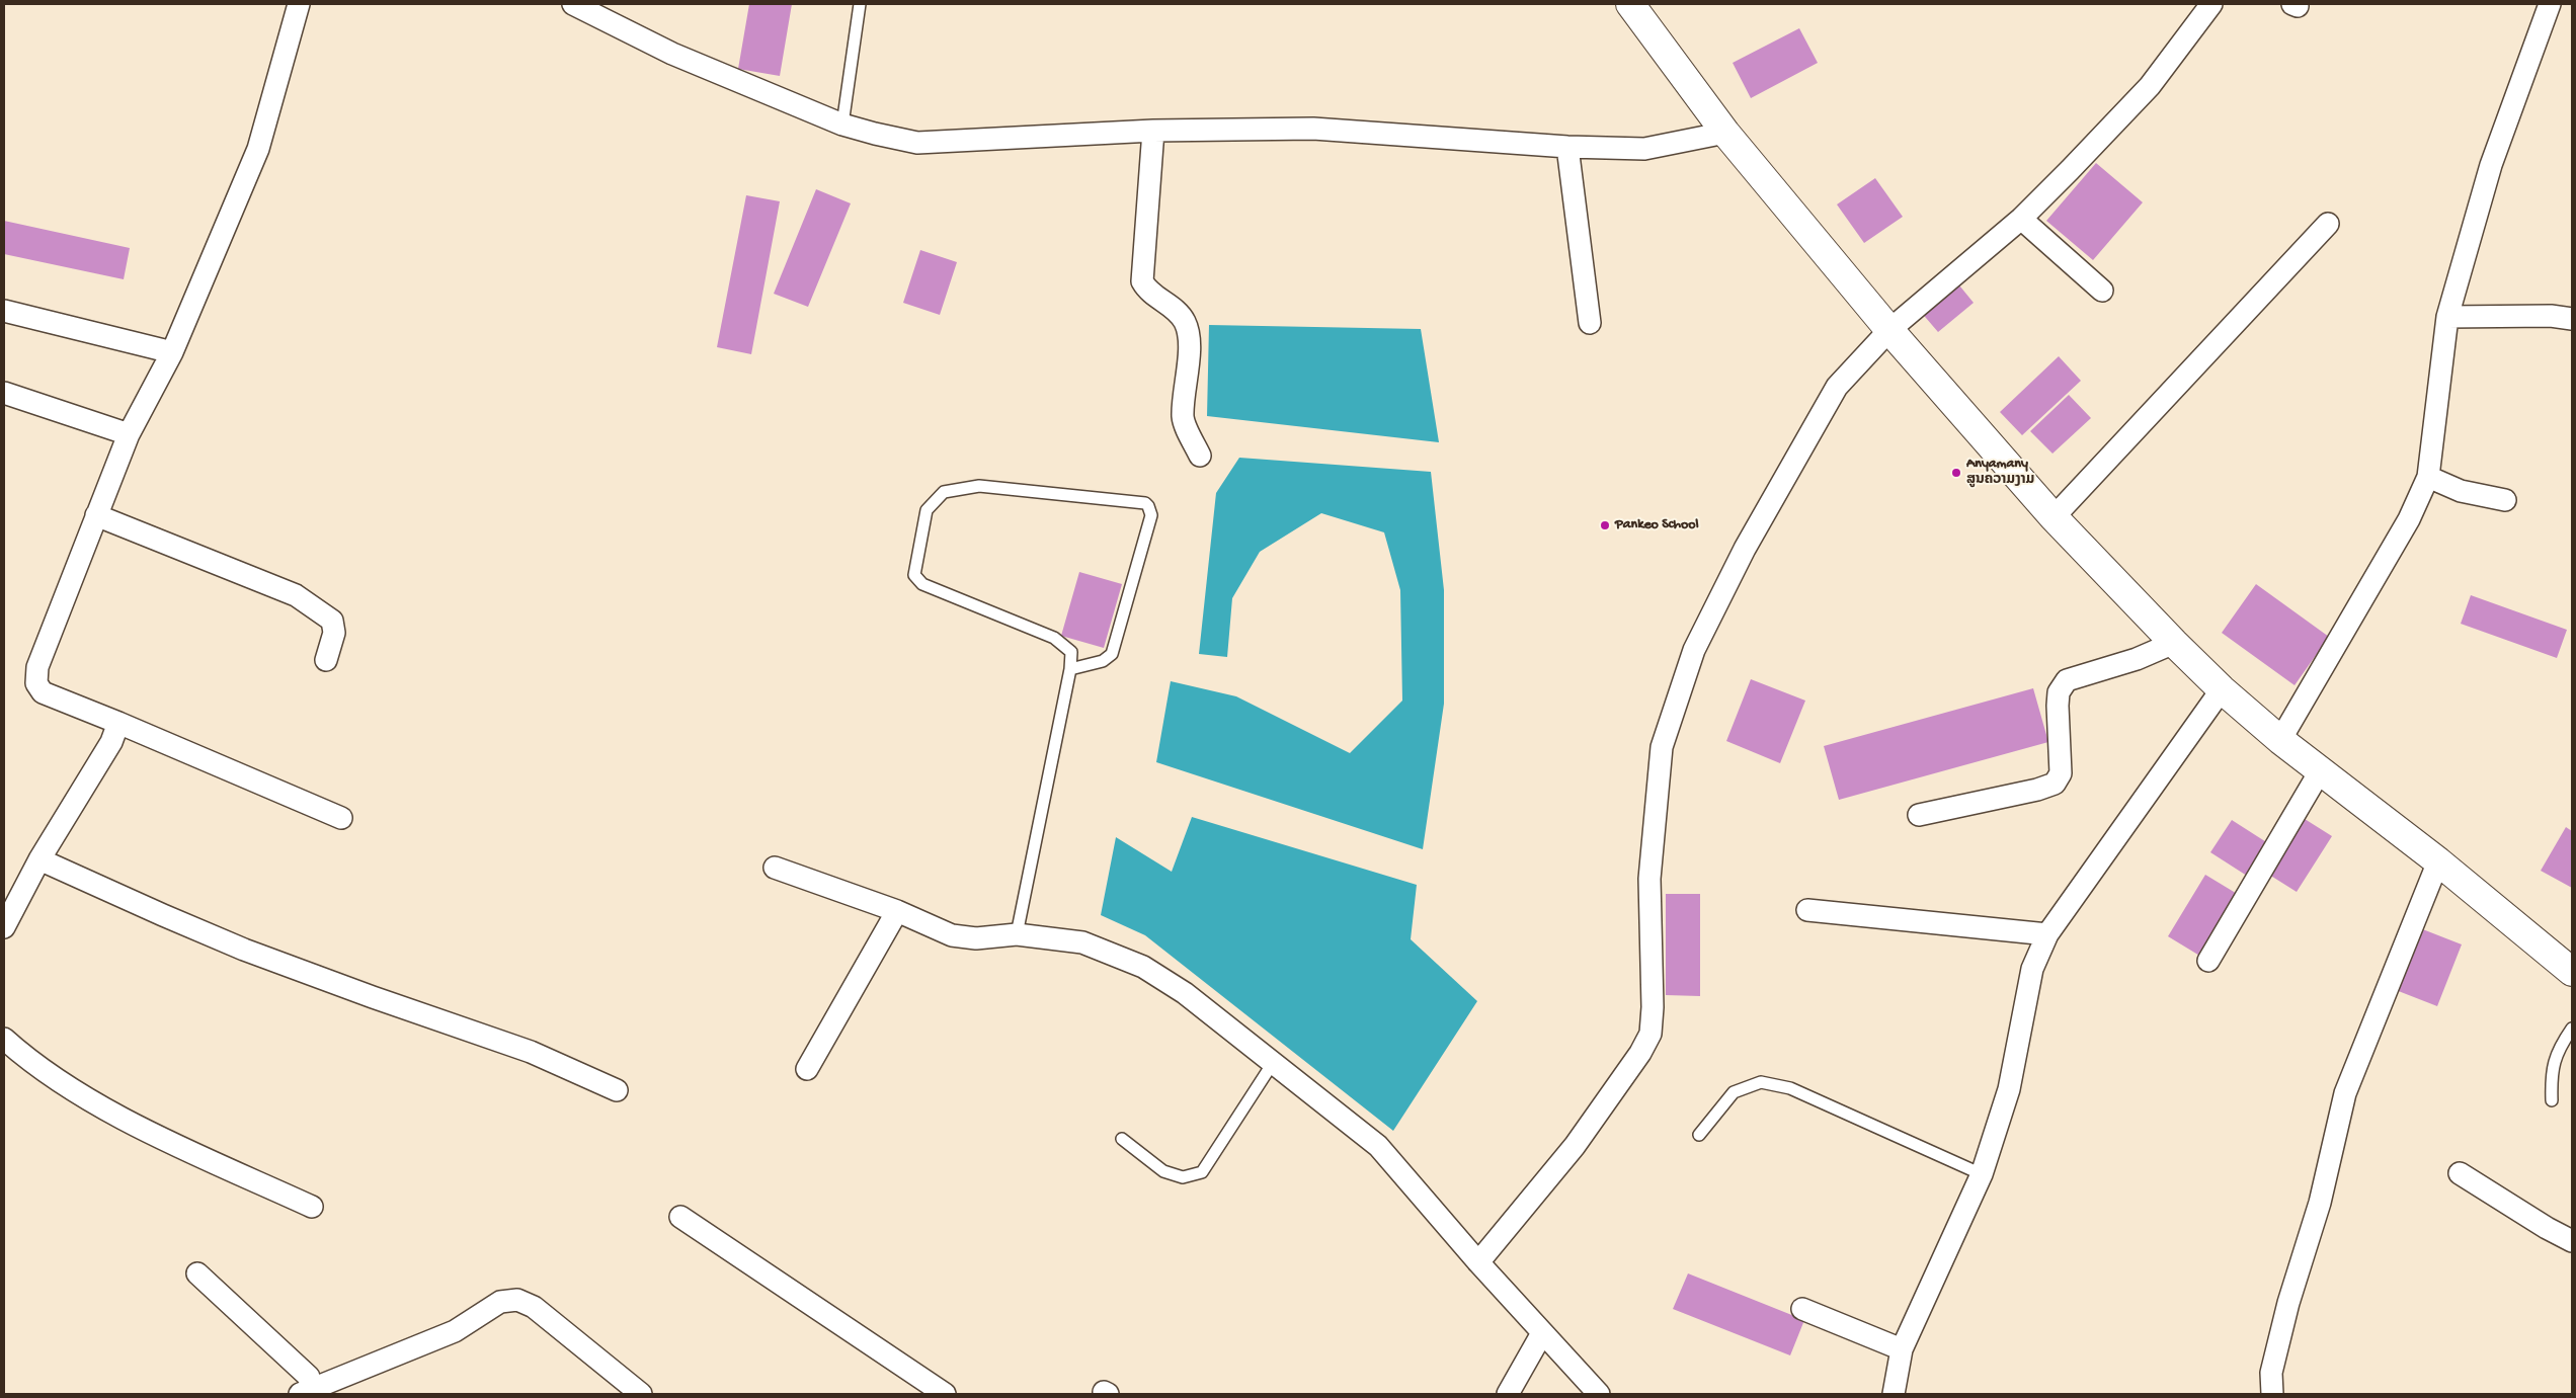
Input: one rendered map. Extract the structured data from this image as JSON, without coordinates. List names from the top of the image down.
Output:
{
  "places": ["Anyamany ສູນຄວາມງາມ", "Pankeo School"]
}
